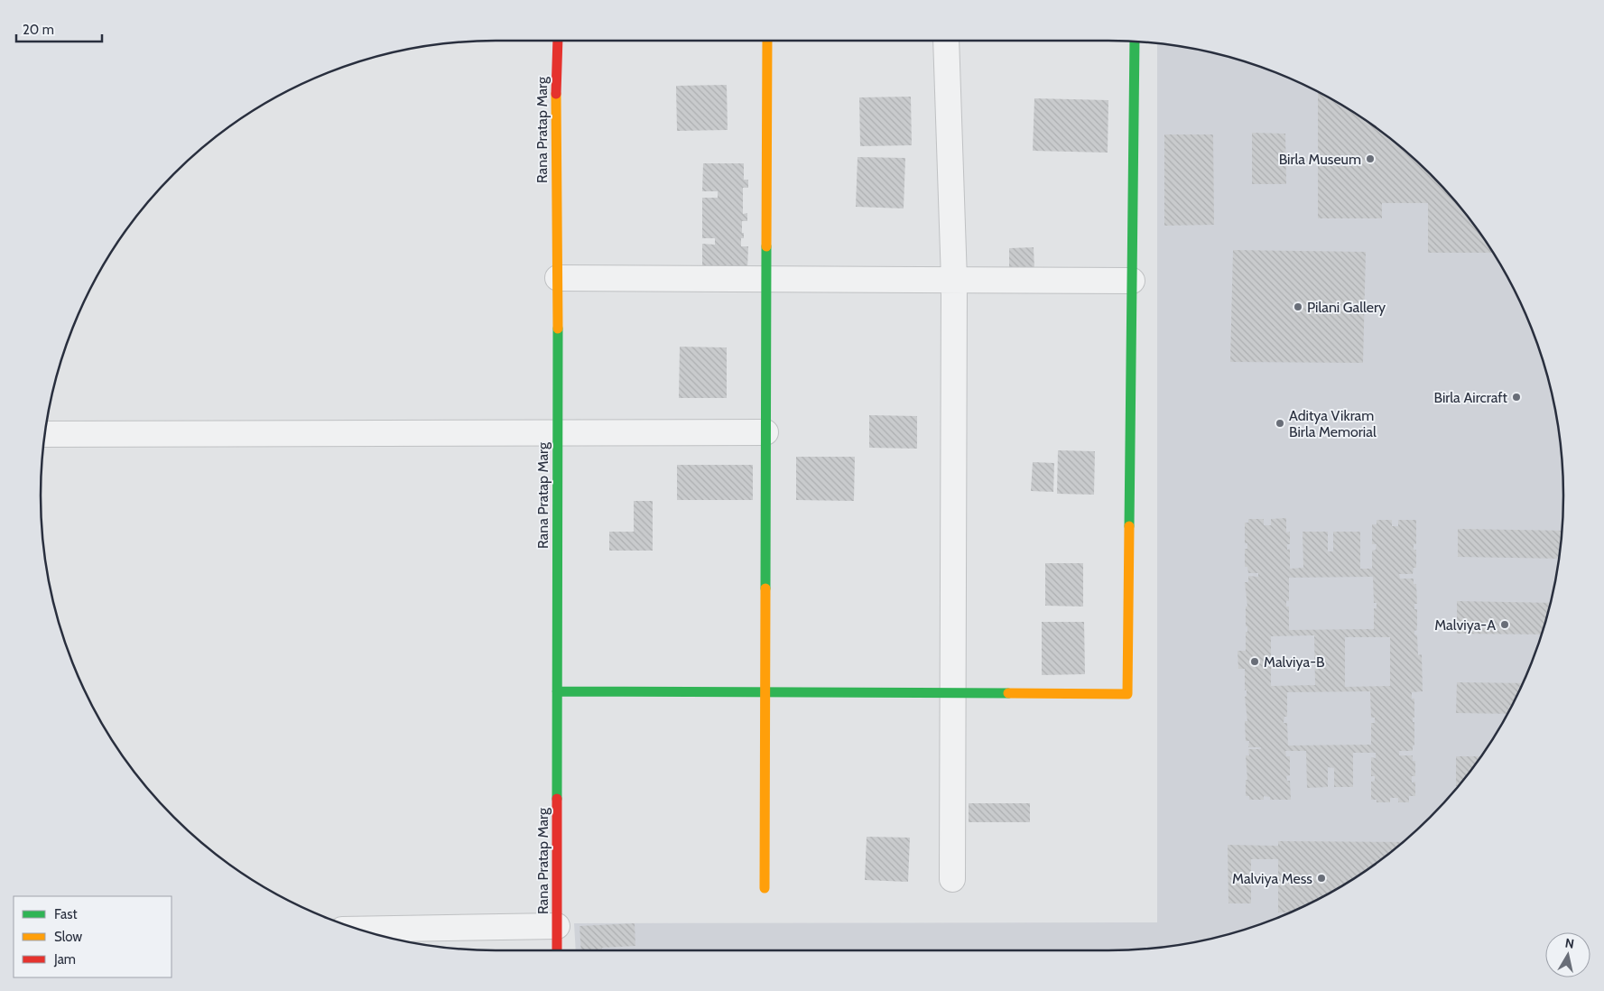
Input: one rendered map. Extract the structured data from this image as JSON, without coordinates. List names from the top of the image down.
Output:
{
  "streets": {
    "street": ["Rana Pratap Marg"]
  },
  "places": [
    "Birla Museum",
    "Pilani Gallery",
    "Birla Aircraft",
    "Aditya Vikram Birla Memorial",
    "Malviya-A",
    "Malviya-B",
    "Malviya Mess"
  ],
  "legend": ["Fast", "Slow", "Jam"],
  "scale_bar": "20 m",
  "north": "top"
}
